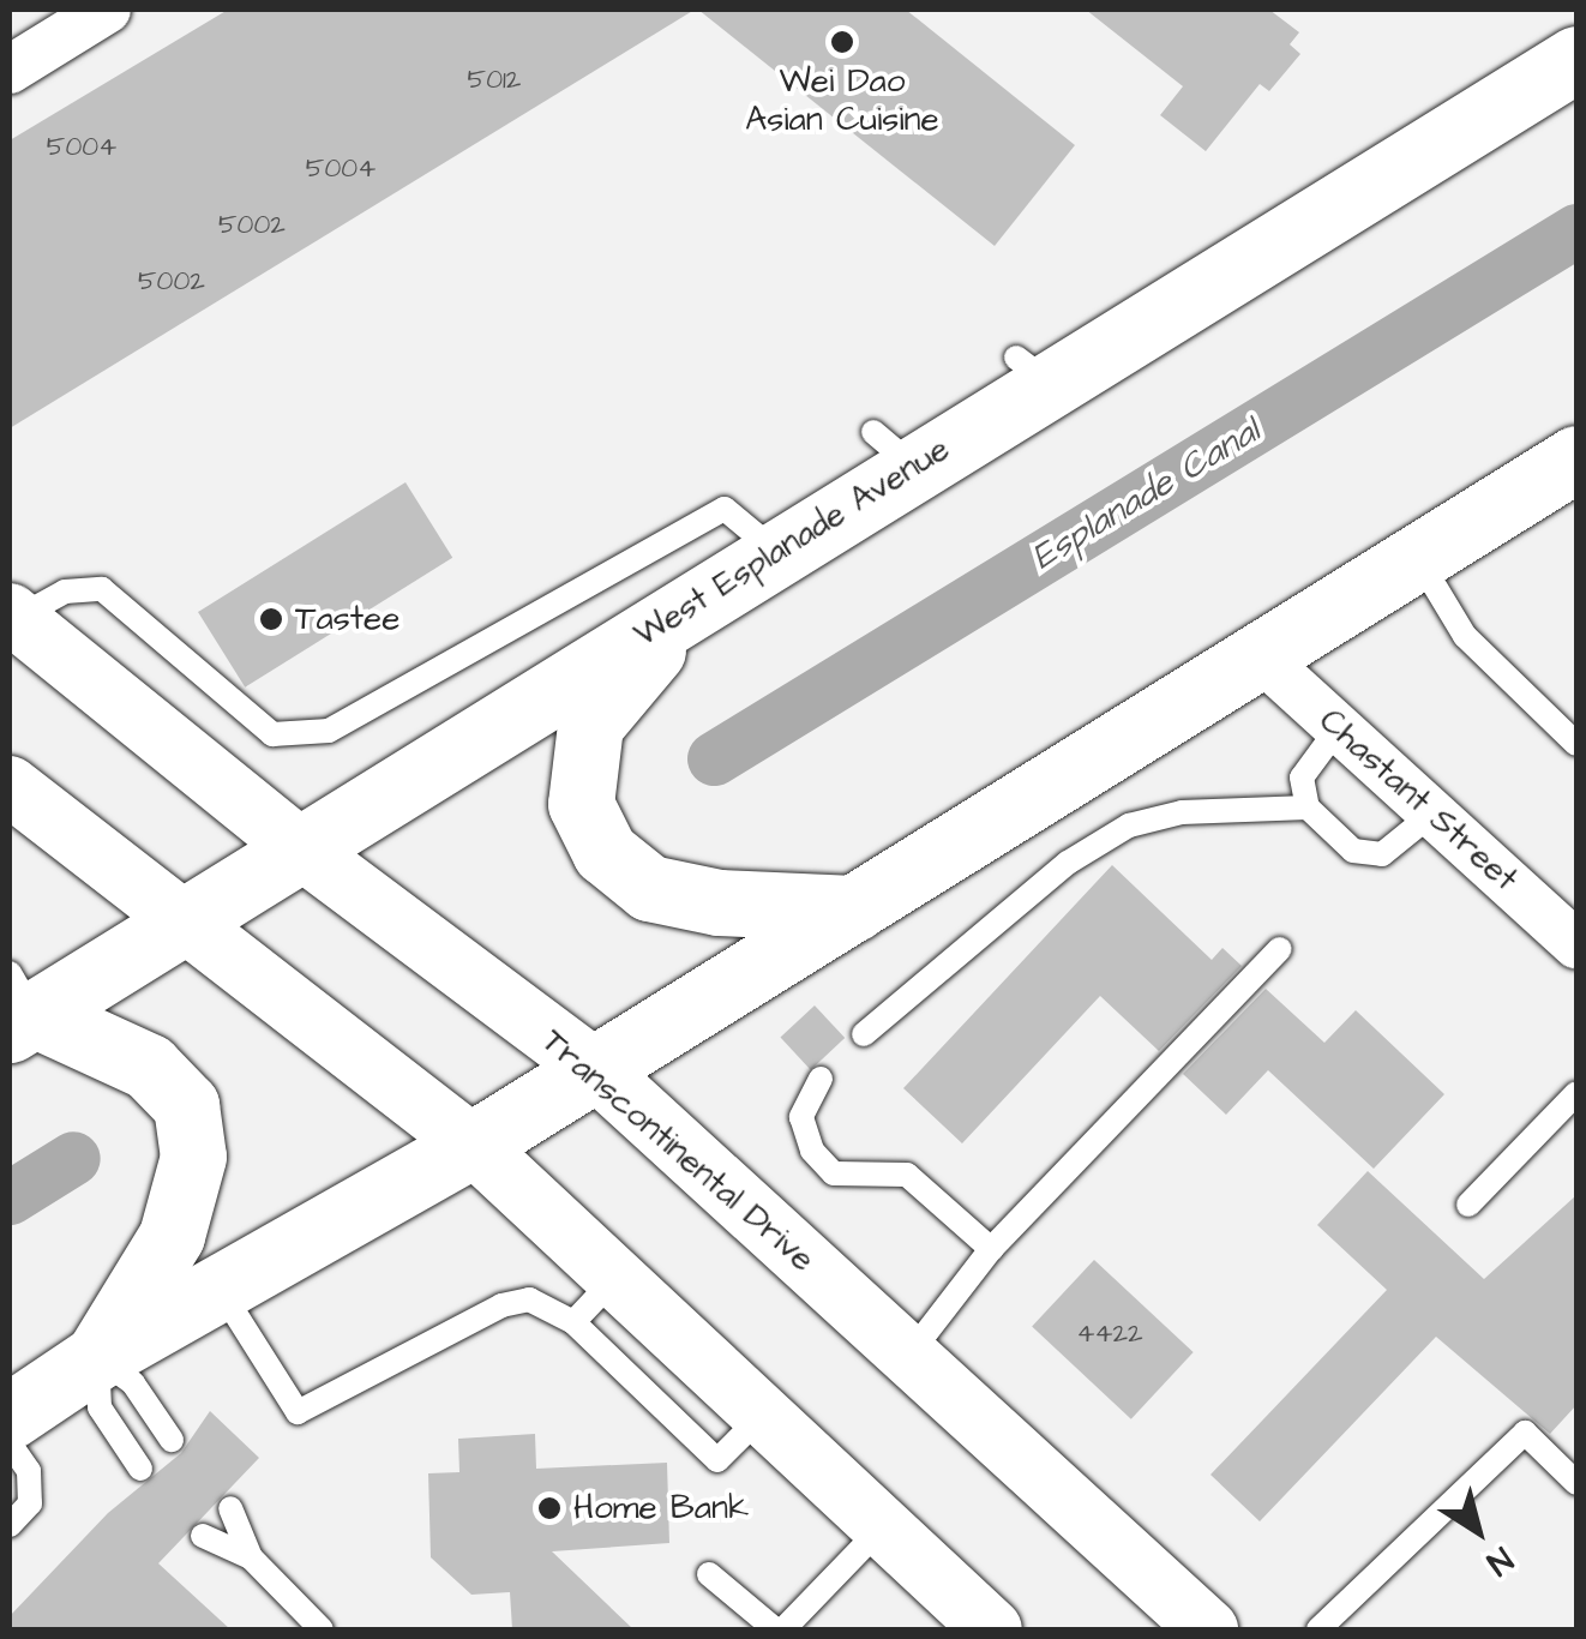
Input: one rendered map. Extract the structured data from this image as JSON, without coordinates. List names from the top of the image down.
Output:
{
  "streets": {
    "main road": ["West Esplanade Avenue"],
    "street": ["Chastant Street", "Transcontinental Drive"]
  },
  "crossings": [
    ["West Esplanade Avenue", "Transcontinental Drive"]
  ],
  "water": ["Esplanade Canal"],
  "places": ["Wei Dao Asian Cuisine", "Tastee", "Home Bank"],
  "house_numbers": [
    "5012",
    "5004",
    "5004",
    "5002",
    "5002",
    "4422"
  ],
  "north": "bottom right"
}
